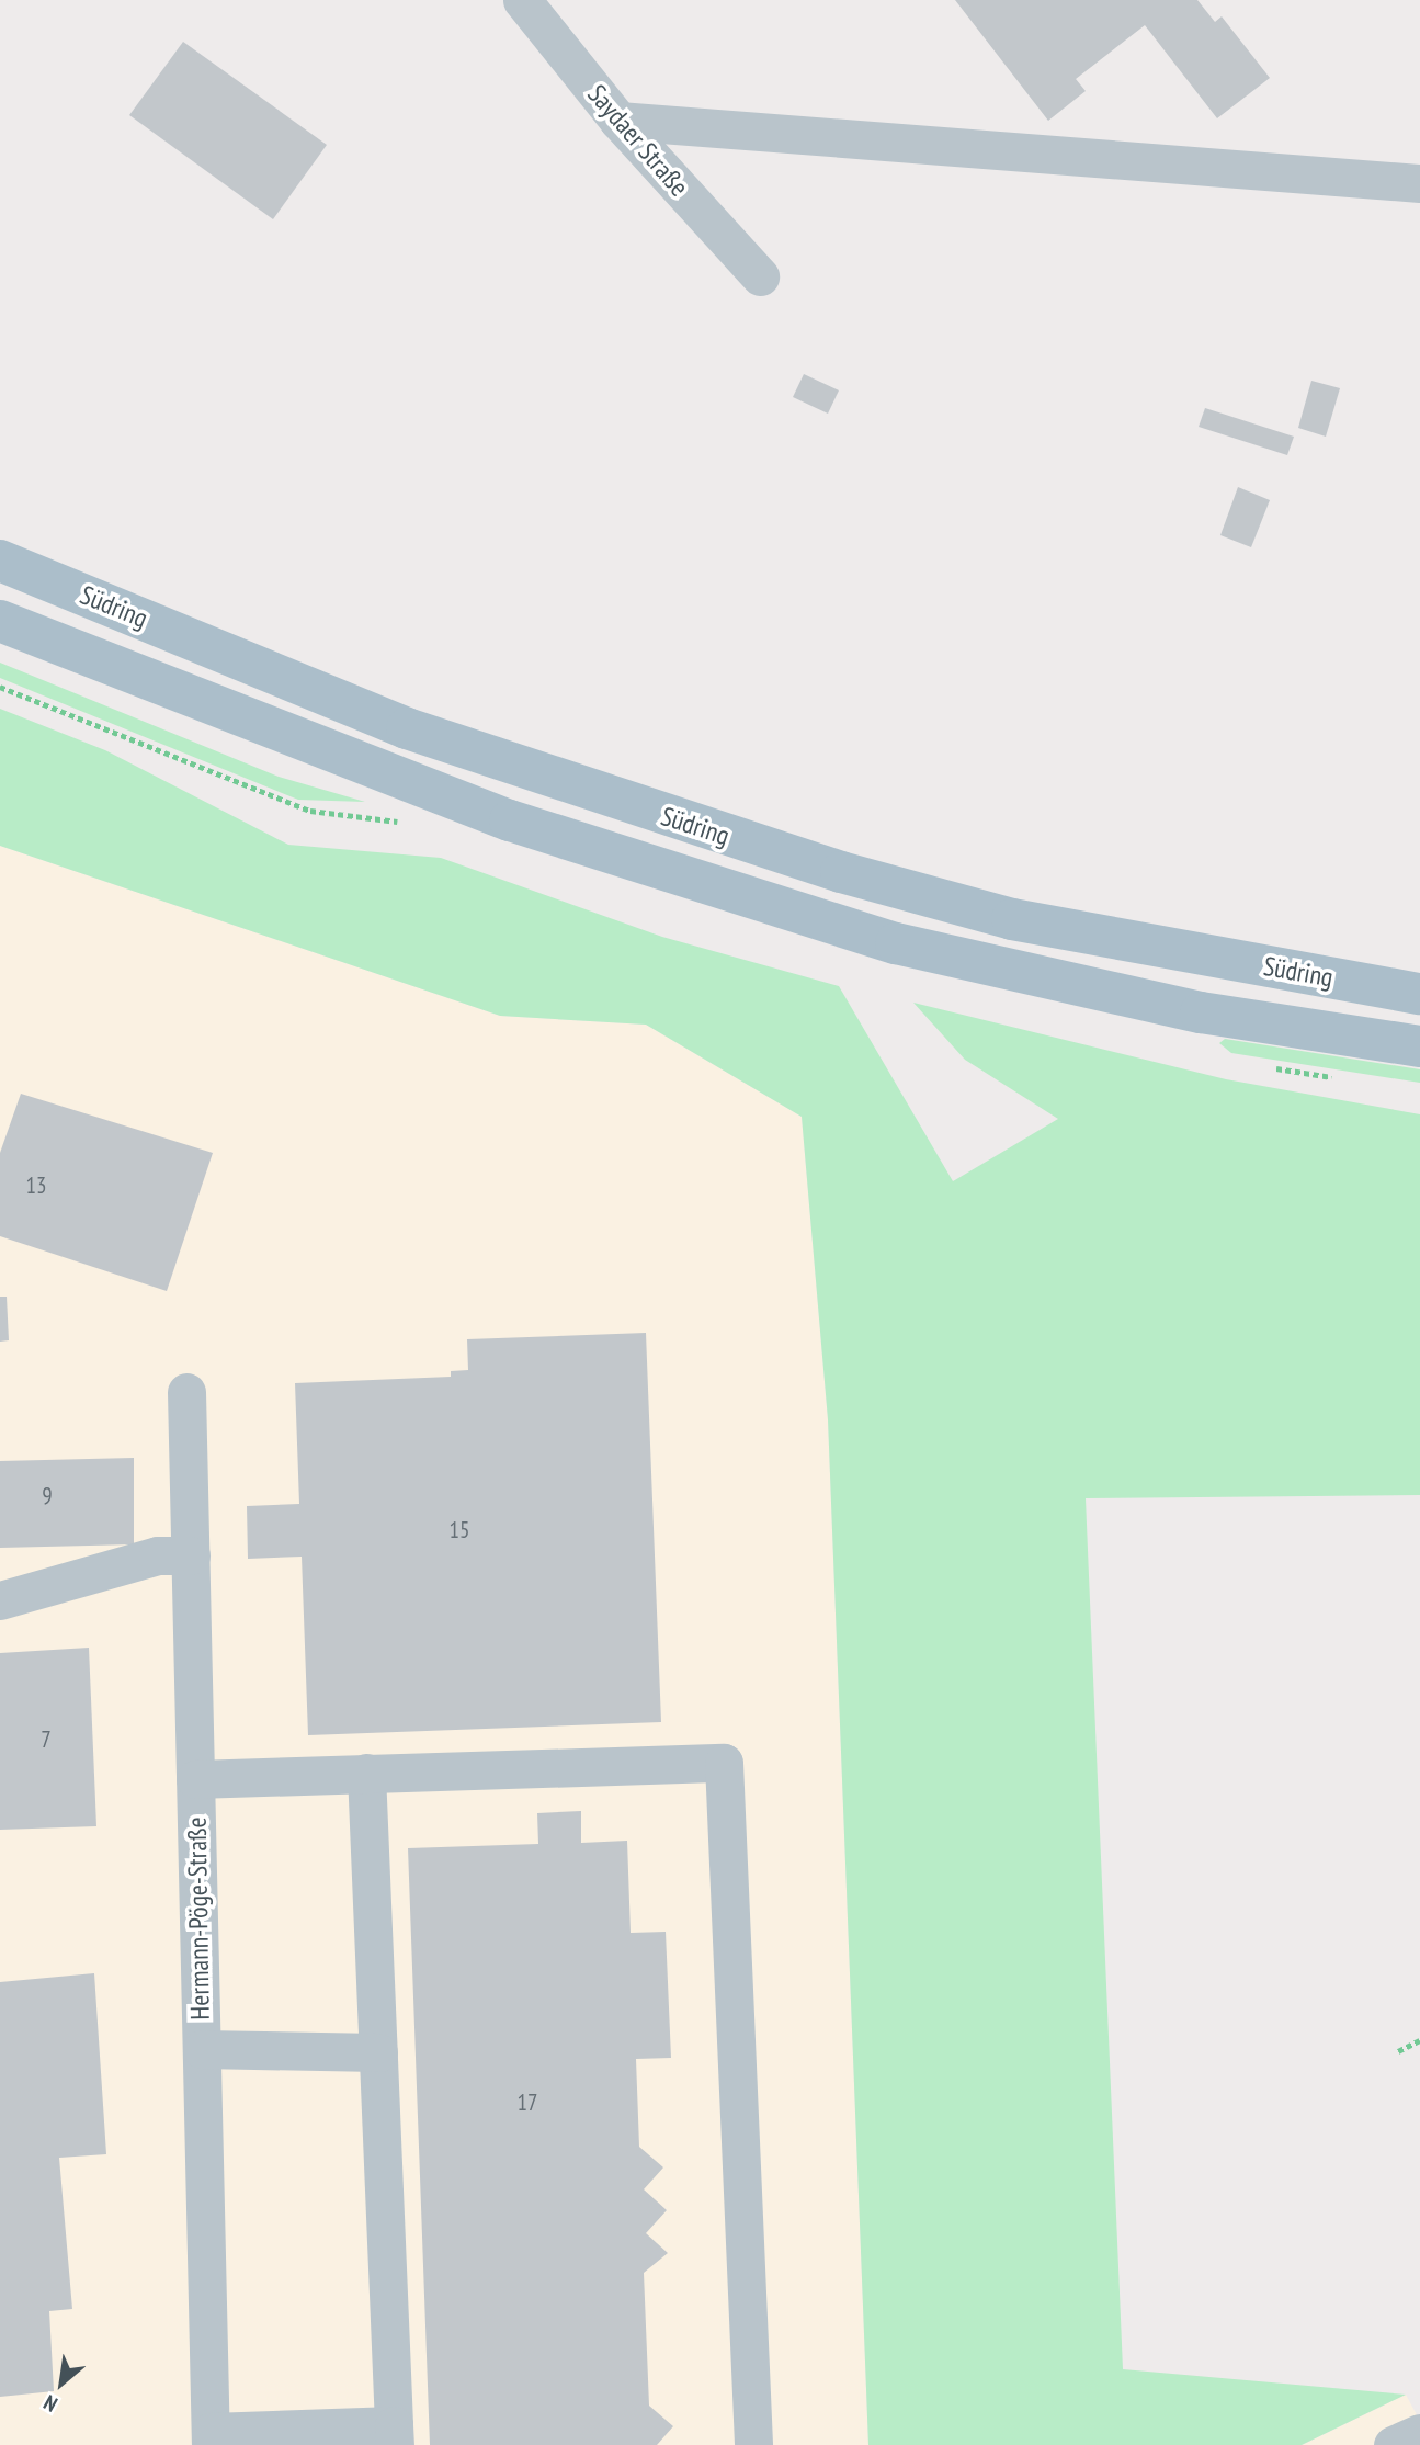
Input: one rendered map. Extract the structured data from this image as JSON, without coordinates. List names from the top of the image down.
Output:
{
  "streets": {
    "main road": ["Südring"],
    "street": ["Saydaer Straße", "Hermann-Pöge-Straße"]
  },
  "house_numbers": [
    "13",
    "9",
    "15",
    "7",
    "17"
  ],
  "north": "bottom left"
}
